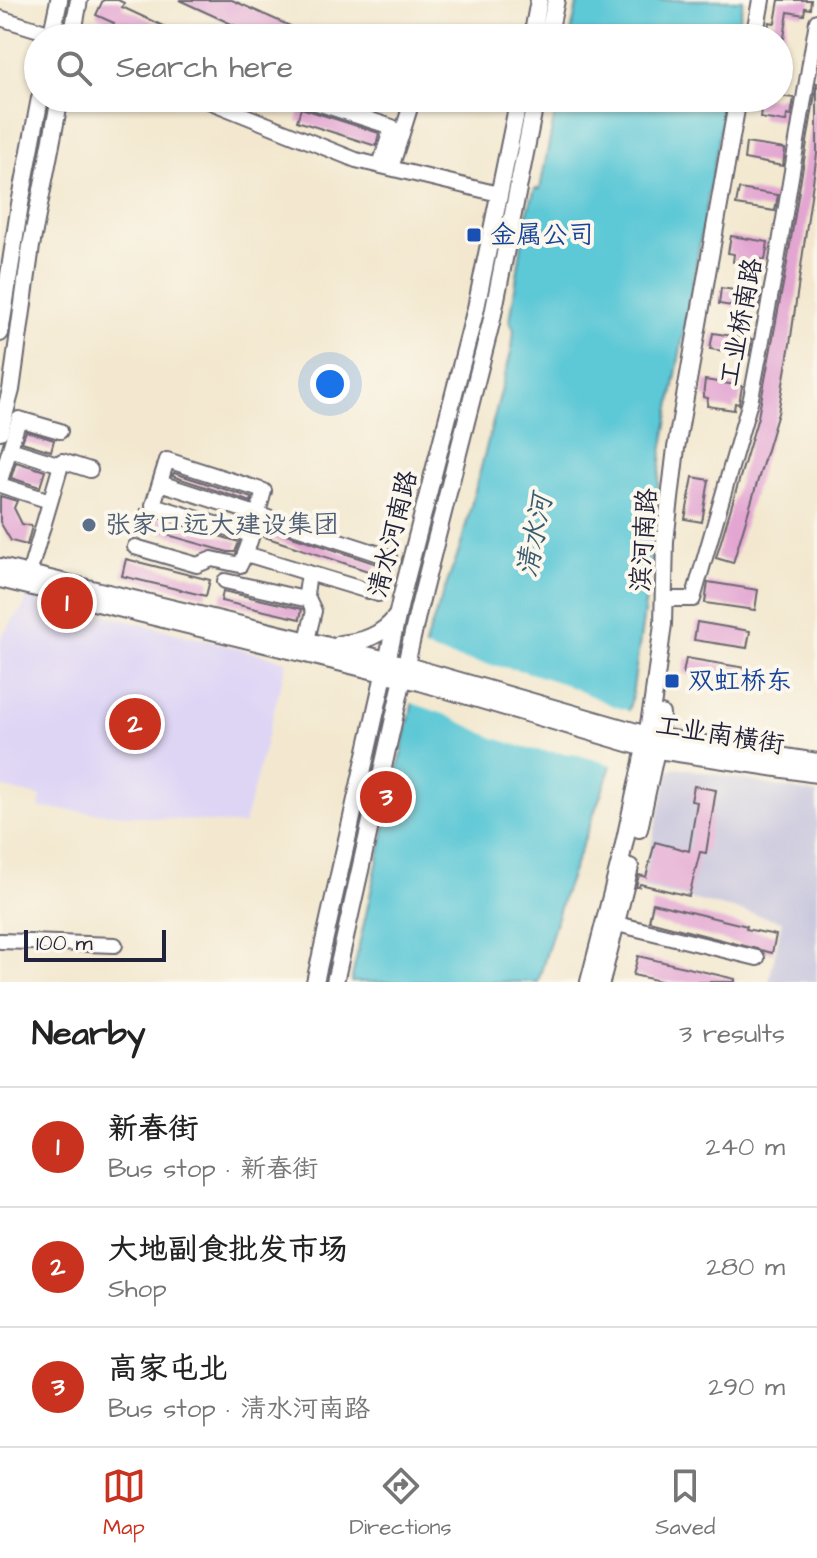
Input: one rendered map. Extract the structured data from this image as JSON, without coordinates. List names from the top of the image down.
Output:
{
  "streets": {
    "main road": ["清水河南路", "滨河南路", "工业南横街"],
    "street": ["工业桥南路"]
  },
  "crossings": [
    ["工业桥南路", "滨河南路"],
    ["清水河南路", "工业南横街"],
    ["滨河南路", "工业南横街"]
  ],
  "water": ["清水河"],
  "places": {
    "transit": ["金属公司", "双虹桥东"],
    "other": ["张家口远大建设集团"]
  },
  "scale_bar": "100 m",
  "page": {
    "search": "Search here",
    "pins": ["1", "2", "3"],
    "scale": "100 m",
    "heading": ["Nearby", "3 results"],
    "list": [
      {
        "mark": "1",
        "name": "新春街",
        "note": "Bus stop · 新春街",
        "value": "240 m"
      },
      {
        "mark": "2",
        "name": "大地副食批发市场",
        "note": "Shop",
        "value": "280 m"
      },
      {
        "mark": "3",
        "name": "高家屯北",
        "note": "Bus stop · 清水河南路",
        "value": "290 m"
      }
    ],
    "nav": ["Map", "Directions", "Saved"]
  }
}
